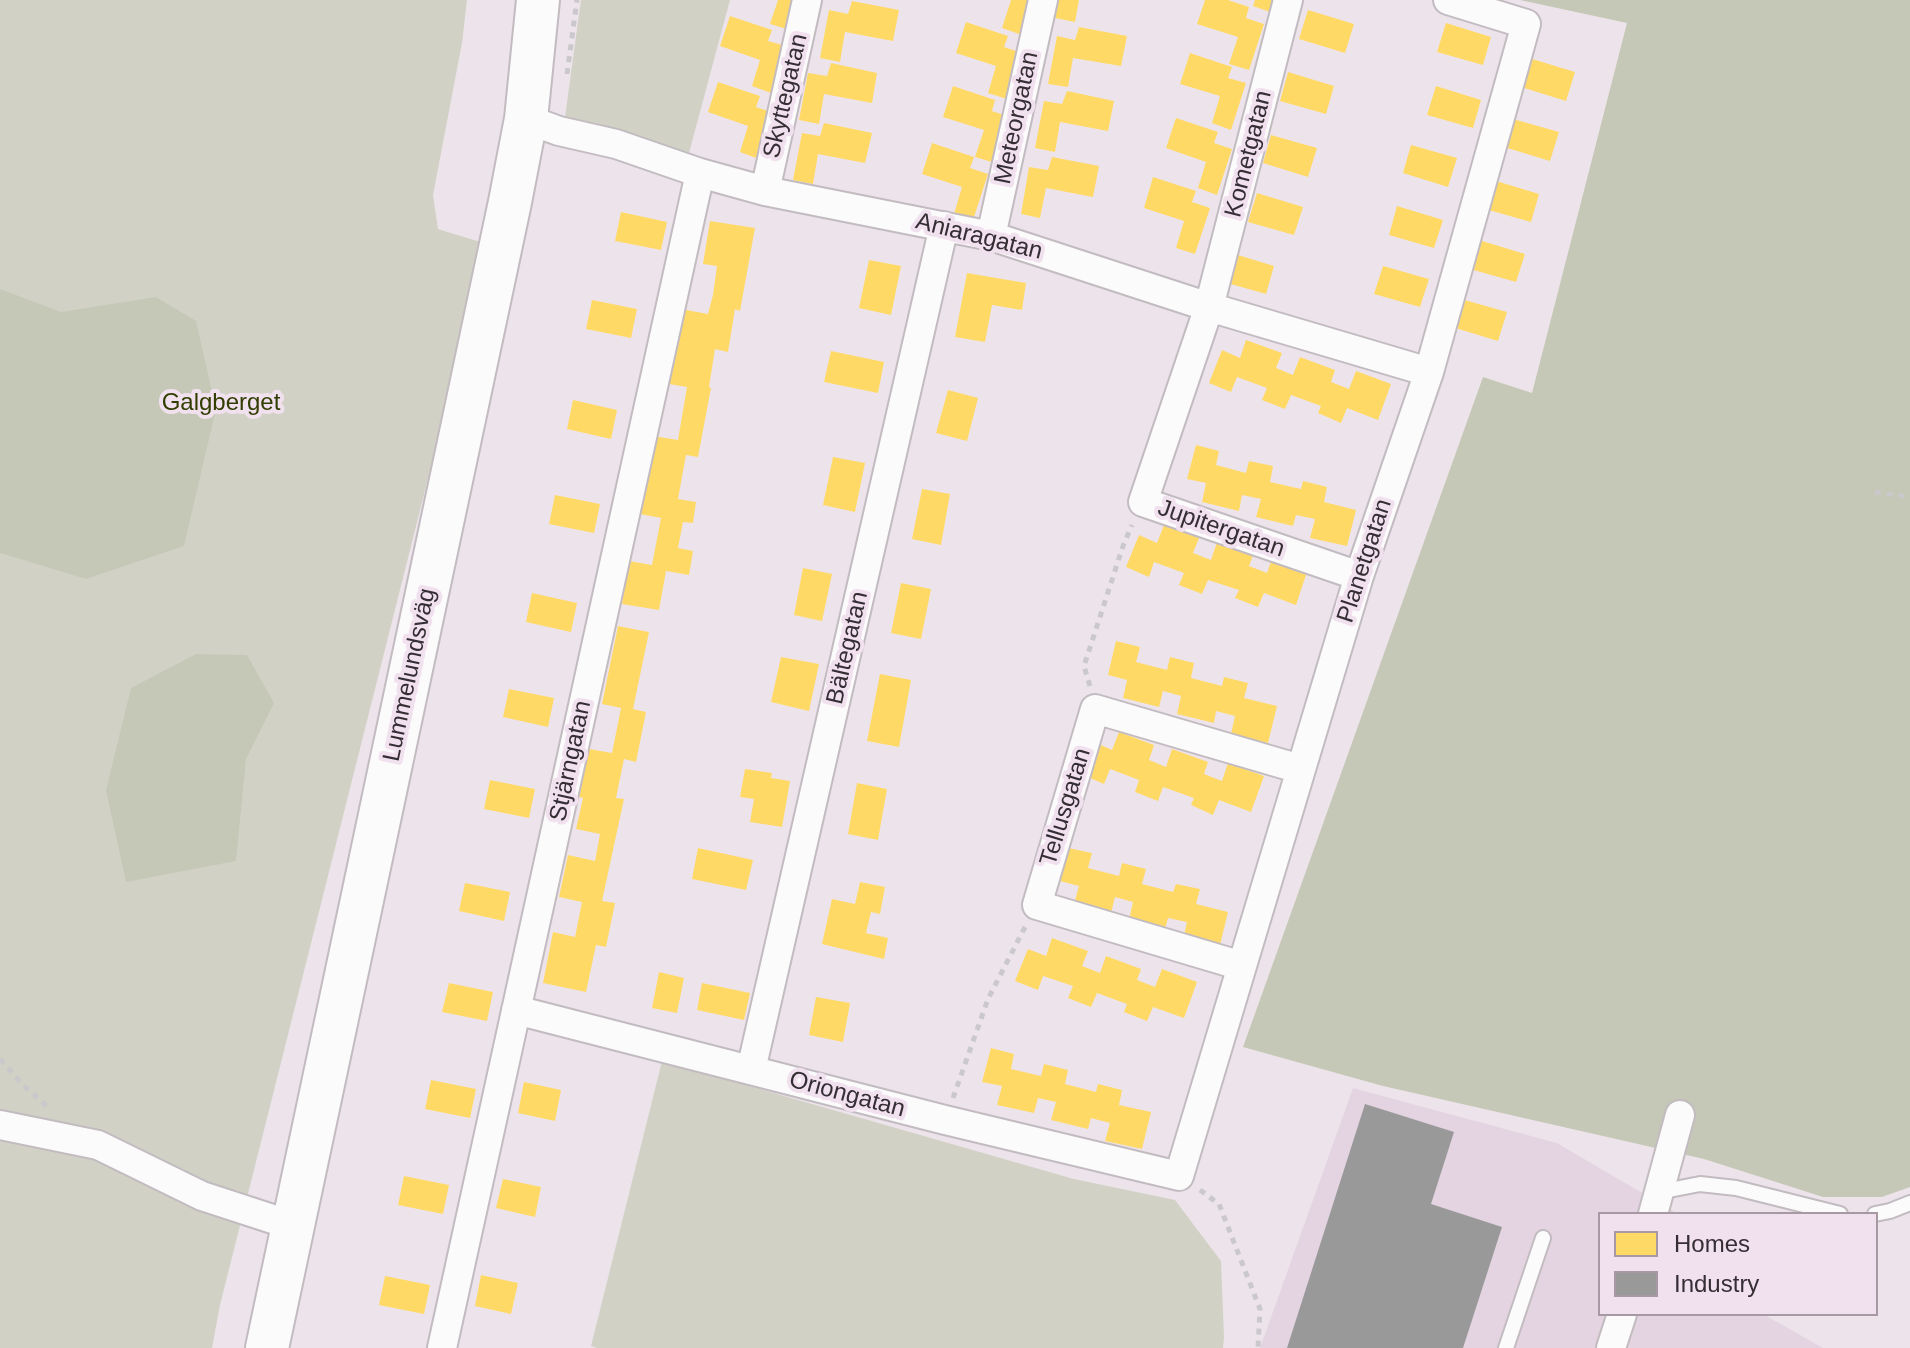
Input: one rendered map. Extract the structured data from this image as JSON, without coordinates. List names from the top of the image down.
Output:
{
  "streets": {
    "main road": ["Lummelundsväg"],
    "street": [
      "Skyttegatan",
      "Meteorgatan",
      "Kometgatan",
      "Aniaragatan",
      "Jupitergatan",
      "Planetgatan",
      "Bältegatan",
      "Stjärngatan",
      "Tellusgatan",
      "Oriongatan"
    ]
  },
  "crossings": [
    ["Skyttegatan", "Aniaragatan"],
    ["Meteorgatan", "Aniaragatan"],
    ["Kometgatan", "Aniaragatan"],
    ["Kometgatan", "Jupitergatan"],
    ["Aniaragatan", "Jupitergatan"],
    ["Aniaragatan", "Planetgatan"],
    ["Aniaragatan", "Bältegatan"],
    ["Aniaragatan", "Lummelundsväg"],
    ["Aniaragatan", "Stjärngatan"],
    ["Jupitergatan", "Planetgatan"],
    ["Planetgatan", "Oriongatan"],
    ["Bältegatan", "Oriongatan"],
    ["Stjärngatan", "Oriongatan"]
  ],
  "parks": ["Galgberget"],
  "legend": ["Homes", "Industry"]
}
